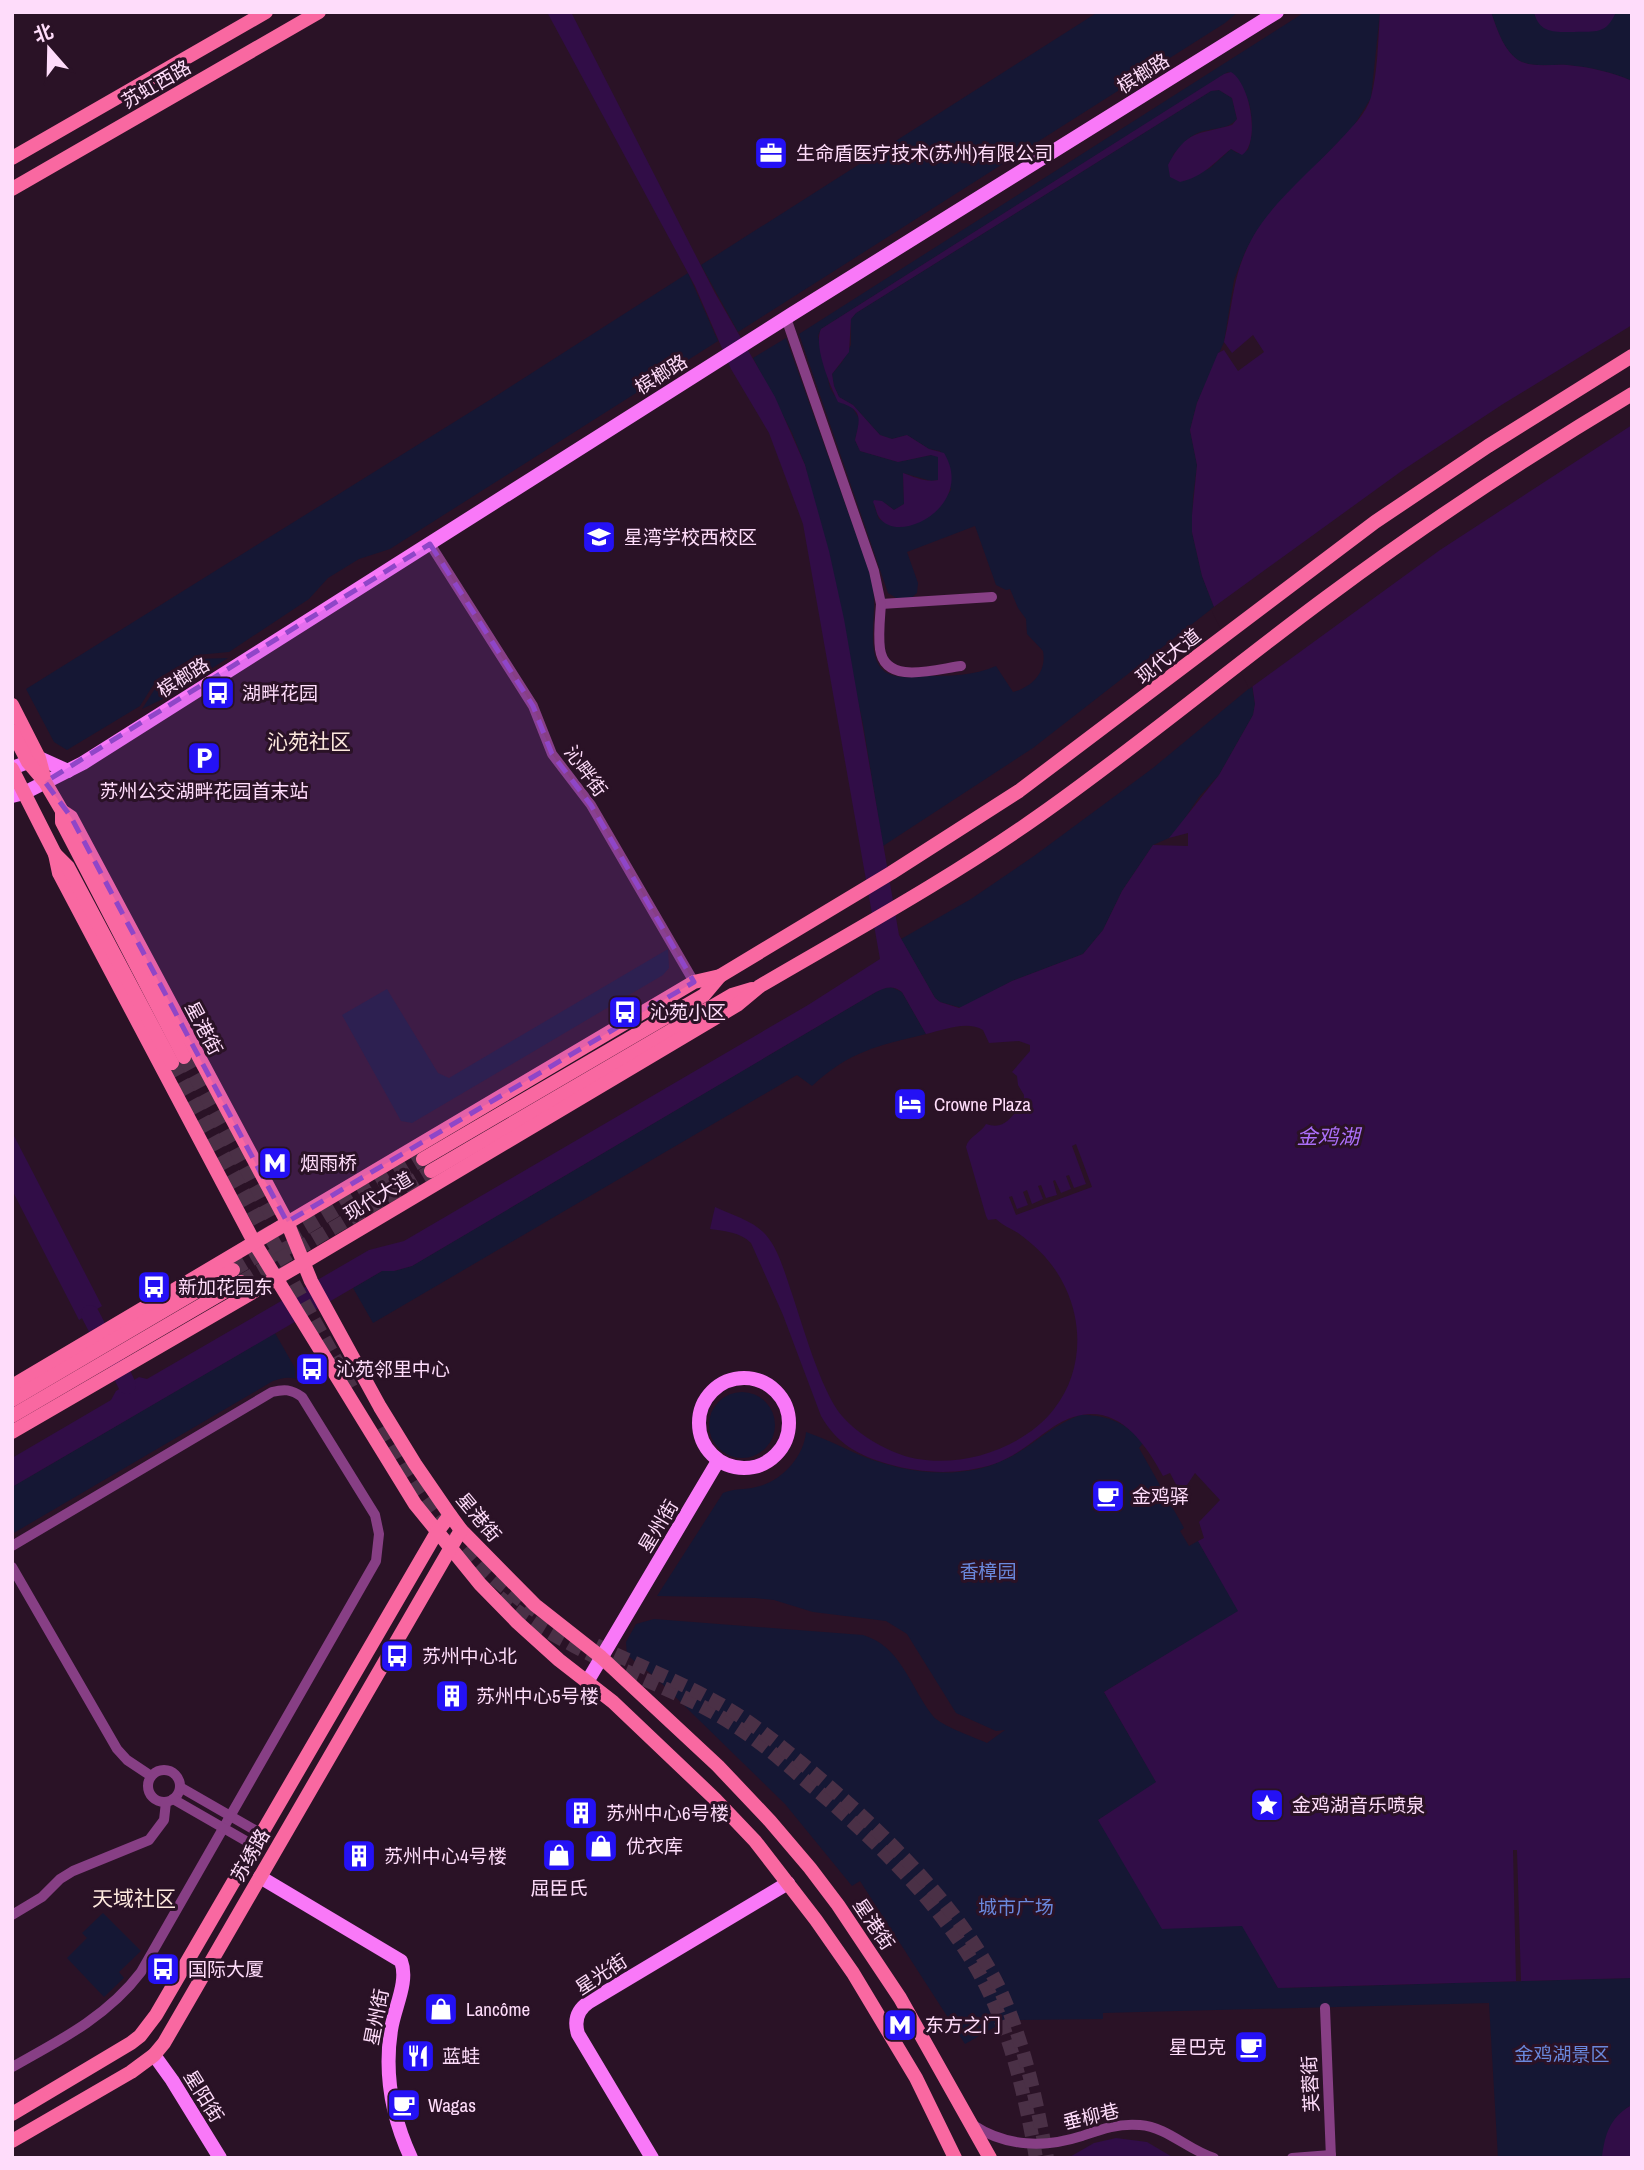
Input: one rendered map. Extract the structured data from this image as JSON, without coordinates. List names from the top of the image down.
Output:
{
  "streets": {
    "main road": [
      "槟榔路",
      "苏虹西路",
      "现代大道",
      "星港街",
      "星州街",
      "苏绣路",
      "星光街",
      "星阳街"
    ],
    "street": ["沁畔街", "芙蓉街", "垂柳巷"]
  },
  "crossings": [
    ["槟榔路", "沁畔街"],
    ["槟榔路", "星港街"],
    ["现代大道", "沁畔街"],
    ["现代大道", "星港街"],
    ["星港街", "星州街"],
    ["星港街", "苏绣路"],
    ["星港街", "星光街"],
    ["星港街", "垂柳巷"],
    ["星州街", "苏绣路"],
    ["苏绣路", "星阳街"]
  ],
  "districts": ["沁苑社区", "天域社区"],
  "water": ["金鸡湖"],
  "parks": ["香樟园", "城市广场", "金鸡湖景区"],
  "places": {
    "office": ["生命盾医疗技术(苏州)有限公司"],
    "school or university": ["星湾学校西校区"],
    "bus stop": [
      "湖畔花园",
      "沁苑小区",
      "新加花园东",
      "沁苑邻里中心",
      "苏州中心北",
      "国际大厦"
    ],
    "parking": ["苏州公交湖畔花园首末站"],
    "hotel": ["Crowne Plaza"],
    "metro station": ["烟雨桥", "东方之门"],
    "cafe": ["金鸡驿", "星巴克", "Wagas"],
    "building": ["苏州中心5号楼", "苏州中心6号楼", "苏州中心4号楼"],
    "place": ["金鸡湖音乐喷泉"],
    "shop": ["优衣库", "屈臣氏", "Lancôme"],
    "restaurant": ["蓝蛙"]
  },
  "north": "top"
}
